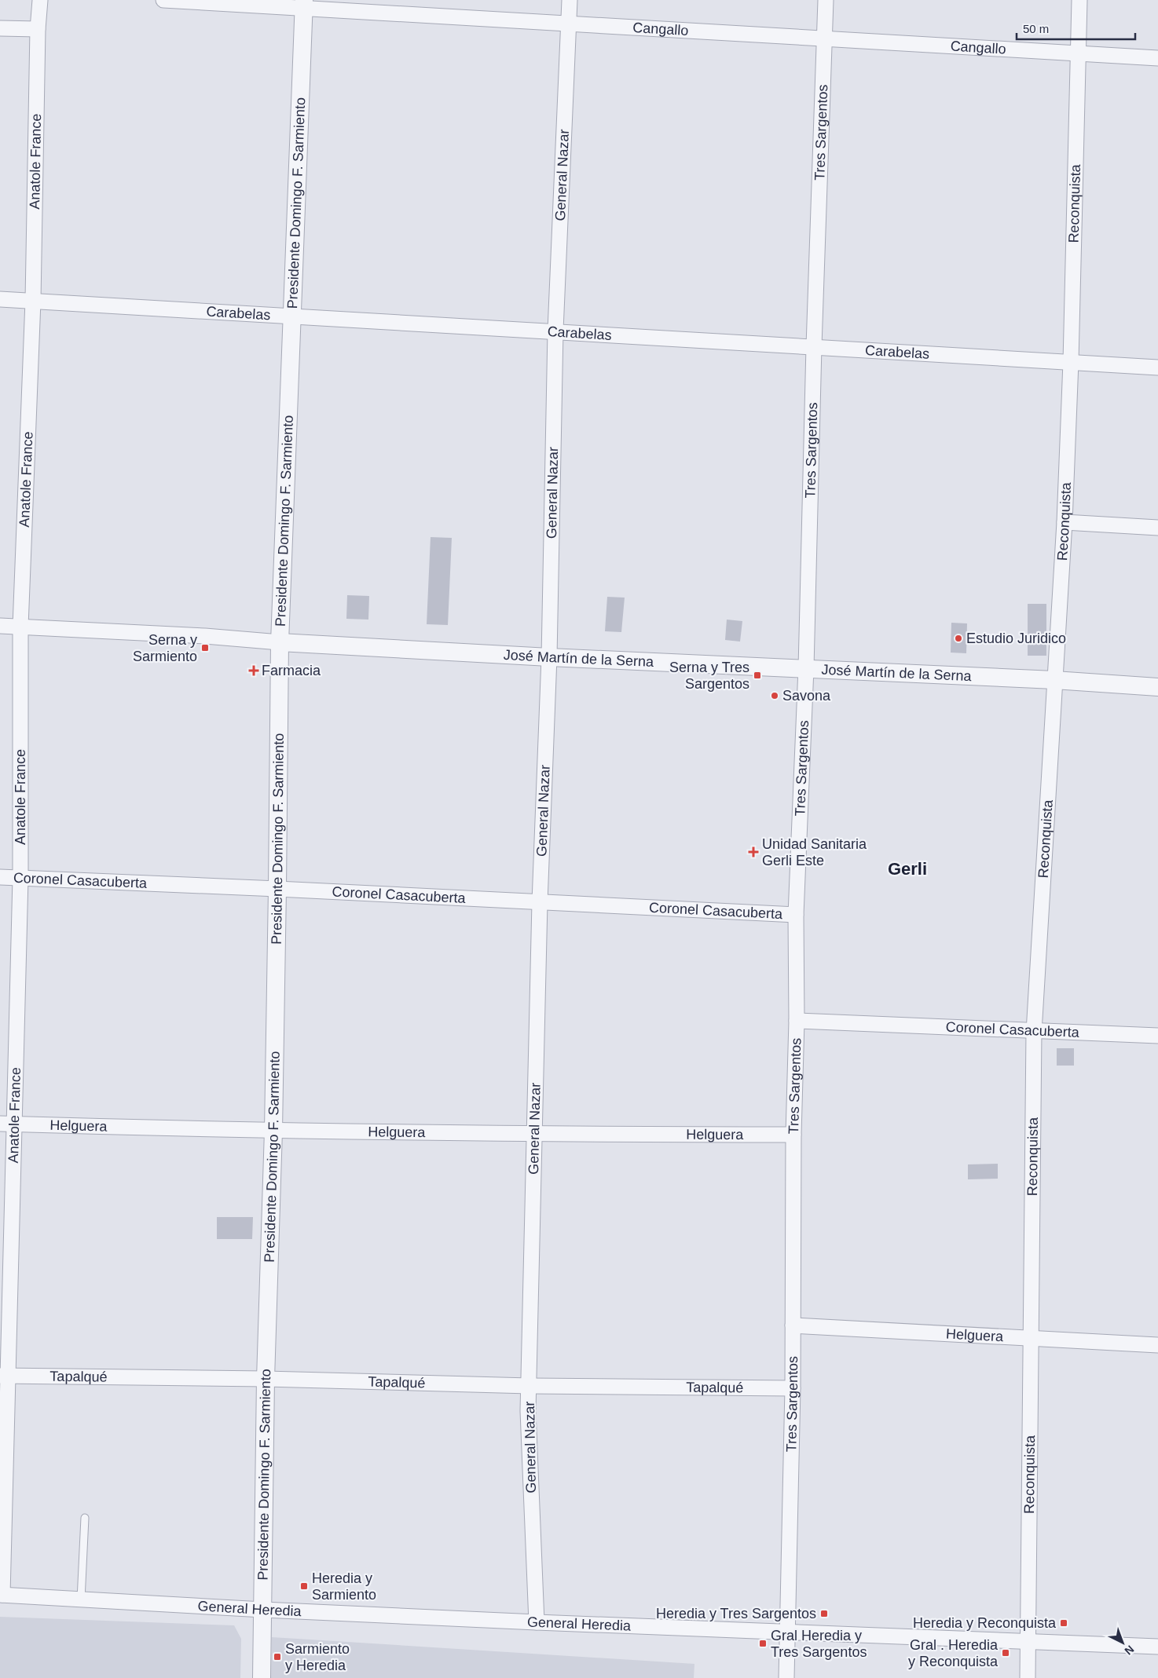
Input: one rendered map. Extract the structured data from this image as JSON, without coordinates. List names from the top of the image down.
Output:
{
  "streets": {
    "street": [
      "Cangallo",
      "Tres Sargentos",
      "Anatole France",
      "General Nazar",
      "Presidente Domingo F. Sarmiento",
      "Reconquista",
      "Carabelas",
      "José Martín de la Serna",
      "Coronel Casacuberta",
      "Helguera",
      "Tapalqué",
      "General Heredia"
    ]
  },
  "crossings": [
    ["Cangallo", "Tres Sargentos"],
    ["Cangallo", "General Nazar"],
    ["Cangallo", "Presidente Domingo F. Sarmiento"],
    ["Cangallo", "Reconquista"],
    ["Tres Sargentos", "Carabelas"],
    ["Tres Sargentos", "José Martín de la Serna"],
    ["Tres Sargentos", "Coronel Casacuberta"],
    ["Tres Sargentos", "Helguera"],
    ["Tres Sargentos", "Tapalqué"],
    ["Tres Sargentos", "General Heredia"],
    ["Anatole France", "Carabelas"],
    ["Anatole France", "José Martín de la Serna"],
    ["Anatole France", "Coronel Casacuberta"],
    ["Anatole France", "Helguera"],
    ["Anatole France", "Tapalqué"],
    ["Anatole France", "General Heredia"],
    ["General Nazar", "Carabelas"],
    ["General Nazar", "José Martín de la Serna"],
    ["General Nazar", "Coronel Casacuberta"],
    ["General Nazar", "Helguera"],
    ["General Nazar", "Tapalqué"],
    ["General Nazar", "General Heredia"],
    ["Presidente Domingo F. Sarmiento", "Carabelas"],
    ["Presidente Domingo F. Sarmiento", "José Martín de la Serna"],
    ["Presidente Domingo F. Sarmiento", "Coronel Casacuberta"],
    ["Presidente Domingo F. Sarmiento", "Helguera"],
    ["Presidente Domingo F. Sarmiento", "Tapalqué"],
    ["Presidente Domingo F. Sarmiento", "General Heredia"],
    ["Reconquista", "Carabelas"],
    ["Reconquista", "José Martín de la Serna"],
    ["Reconquista", "Coronel Casacuberta"],
    ["Reconquista", "Helguera"],
    ["Reconquista", "General Heredia"]
  ],
  "districts": ["Gerli"],
  "places": {
    "other": ["Estudio Juridico", "Savona"],
    "transit": [
      "Serna y Sarmiento",
      "Serna y Tres Sargentos",
      "Heredia y Sarmiento",
      "Heredia y Tres Sargentos",
      "Heredia y Reconquista",
      "Gral Heredia y Tres Sargentos",
      "Gral . Heredia y Reconquista",
      "Sarmiento y Heredia"
    ],
    "health": ["Farmacia", "Unidad Sanitaria Gerli Este"]
  },
  "scale_bar": "50 m",
  "north": "bottom right"
}
